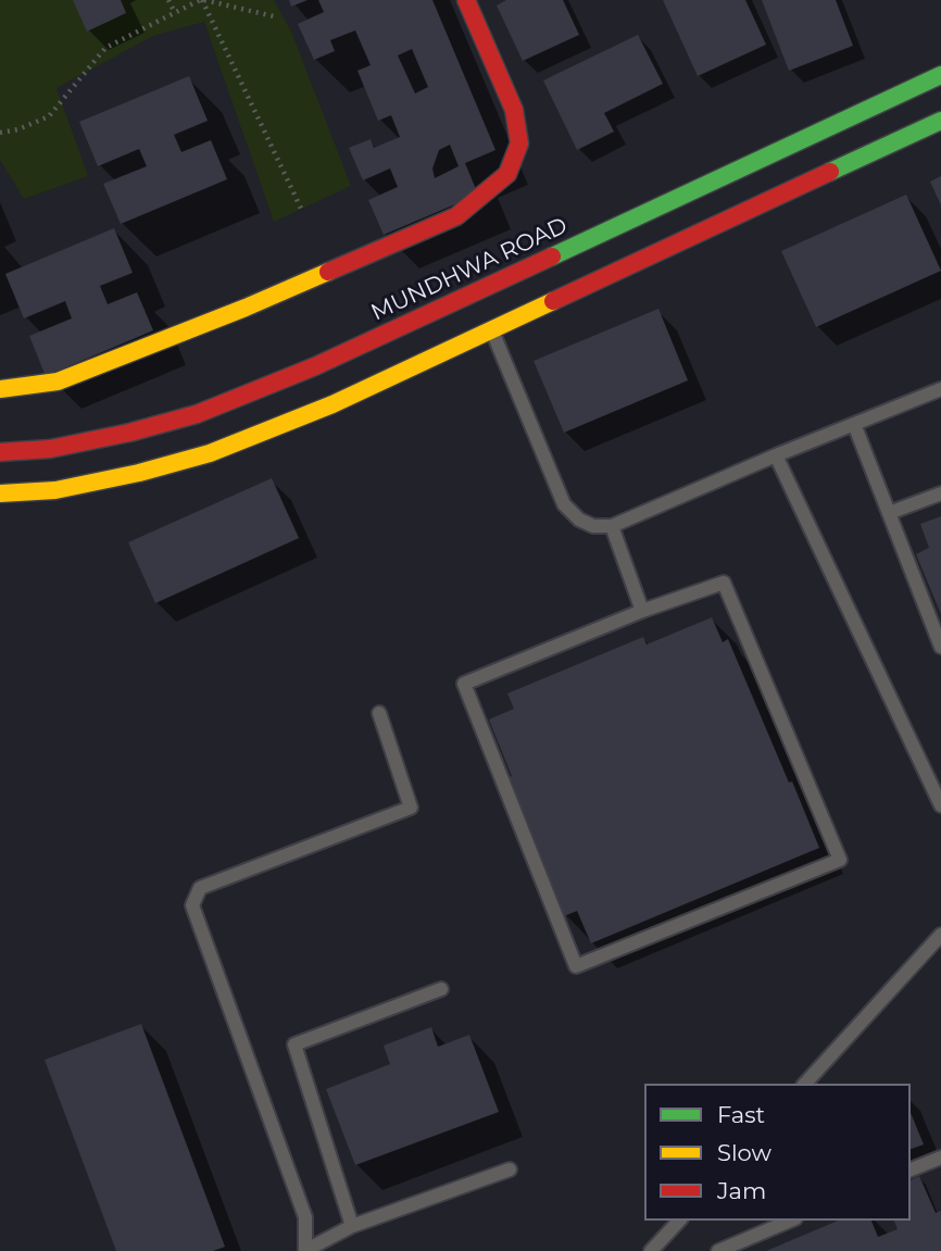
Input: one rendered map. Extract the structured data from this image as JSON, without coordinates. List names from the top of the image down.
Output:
{
  "streets": {
    "main road": ["MUNDHWA ROAD"]
  },
  "legend": ["Fast", "Slow", "Jam"]
}
